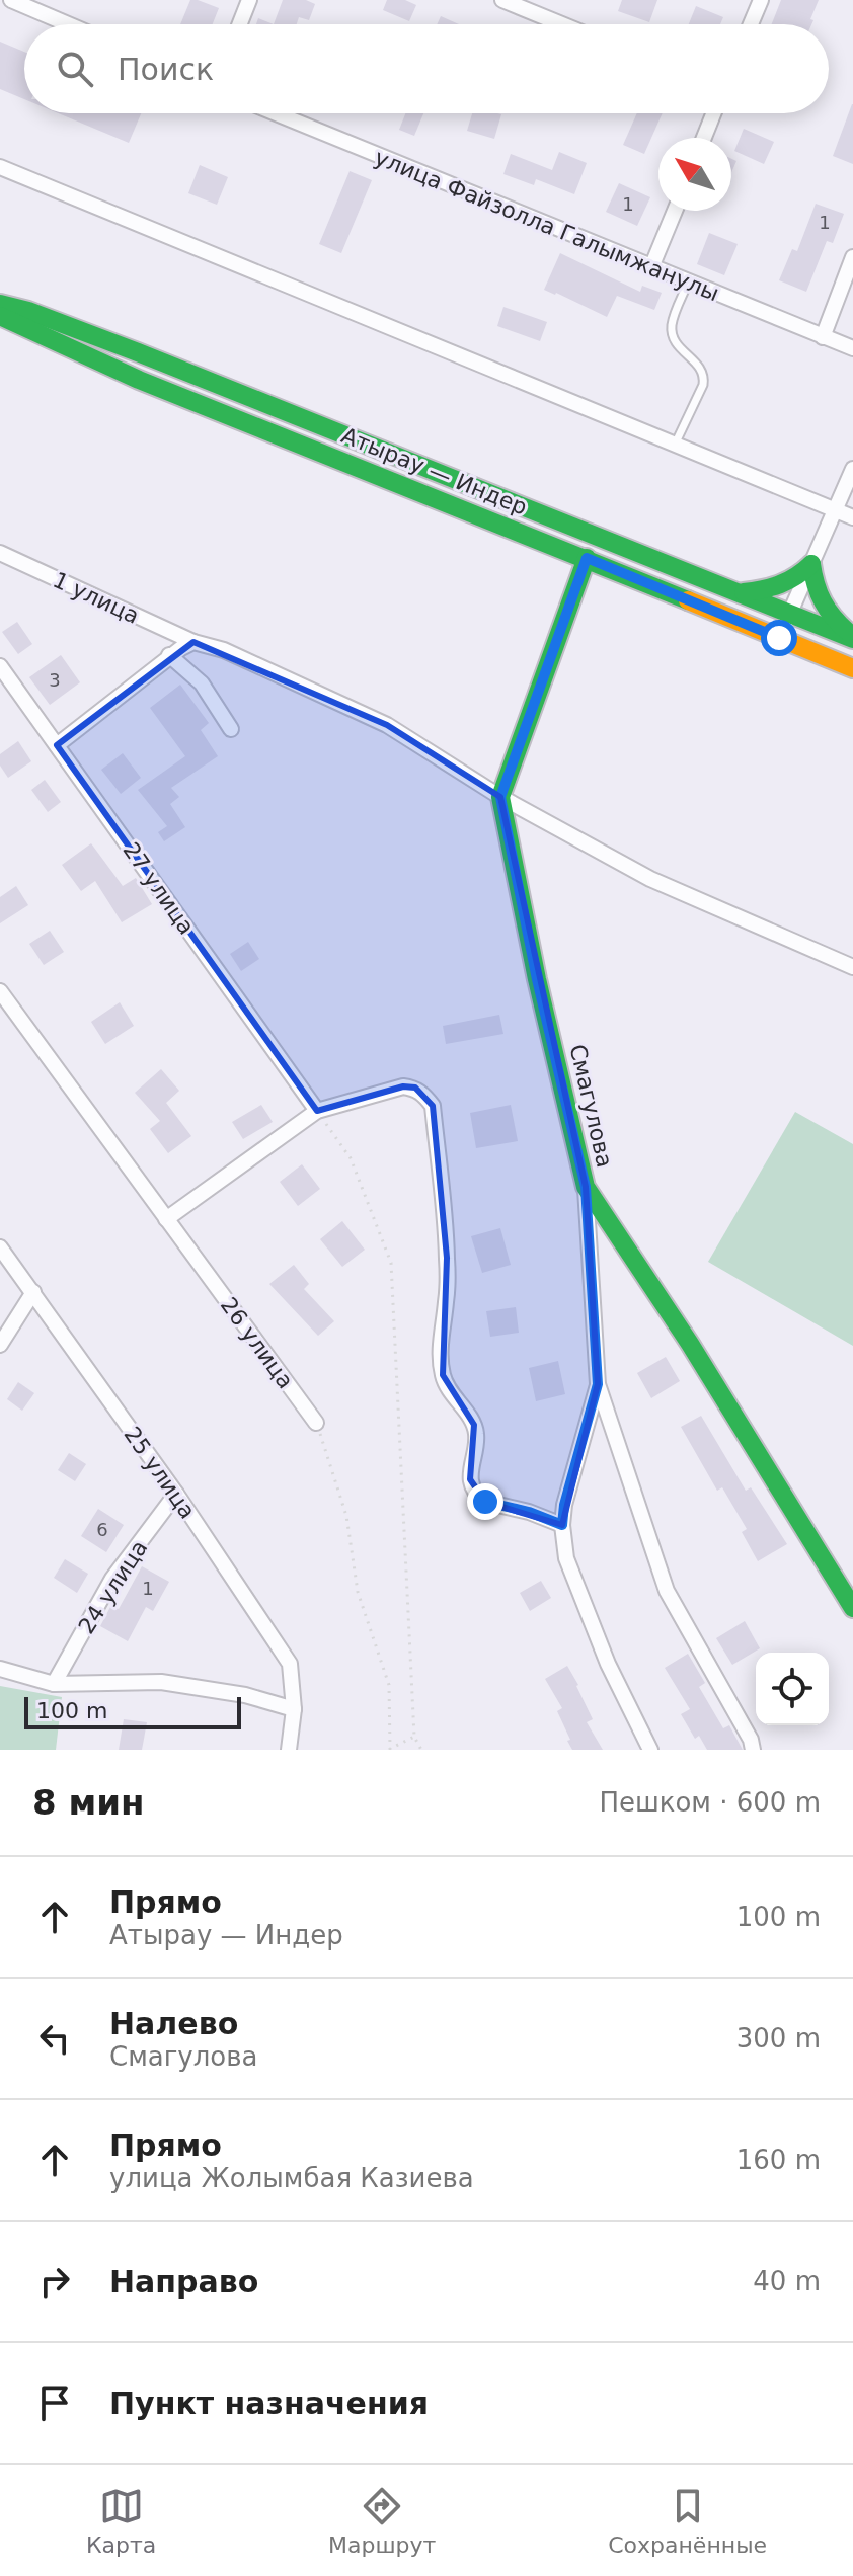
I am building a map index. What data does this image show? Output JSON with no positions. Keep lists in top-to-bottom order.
{
  "streets": {
    "main road": ["Атырау — Индер", "Смагулова"],
    "street": [
      "улица Файзолла Галымжанулы",
      "1 улица",
      "27 улица",
      "26 улица",
      "25 улица",
      "24 улица"
    ]
  },
  "crossings": [
    ["1 улица", "Смагулова"],
    ["25 улица", "24 улица"]
  ],
  "house_numbers": [
    "1",
    "1",
    "3",
    "6",
    "1"
  ],
  "scale_bar": "100 m",
  "north": "top left",
  "page": {
    "search": "Поиск",
    "scale": "100 m",
    "heading": ["8 мин", "Пешком · 600 m"],
    "list": [
      ["Прямо", "Атырау — Индер", "100 m"],
      ["Налево", "Смагулова", "300 m"],
      ["Прямо", "улица Жолымбая Казиева", "160 m"],
      ["Направо", "40 m"],
      "Пункт назначения"
    ],
    "nav": ["Карта", "Маршрут", "Сохранённые"]
  }
}
